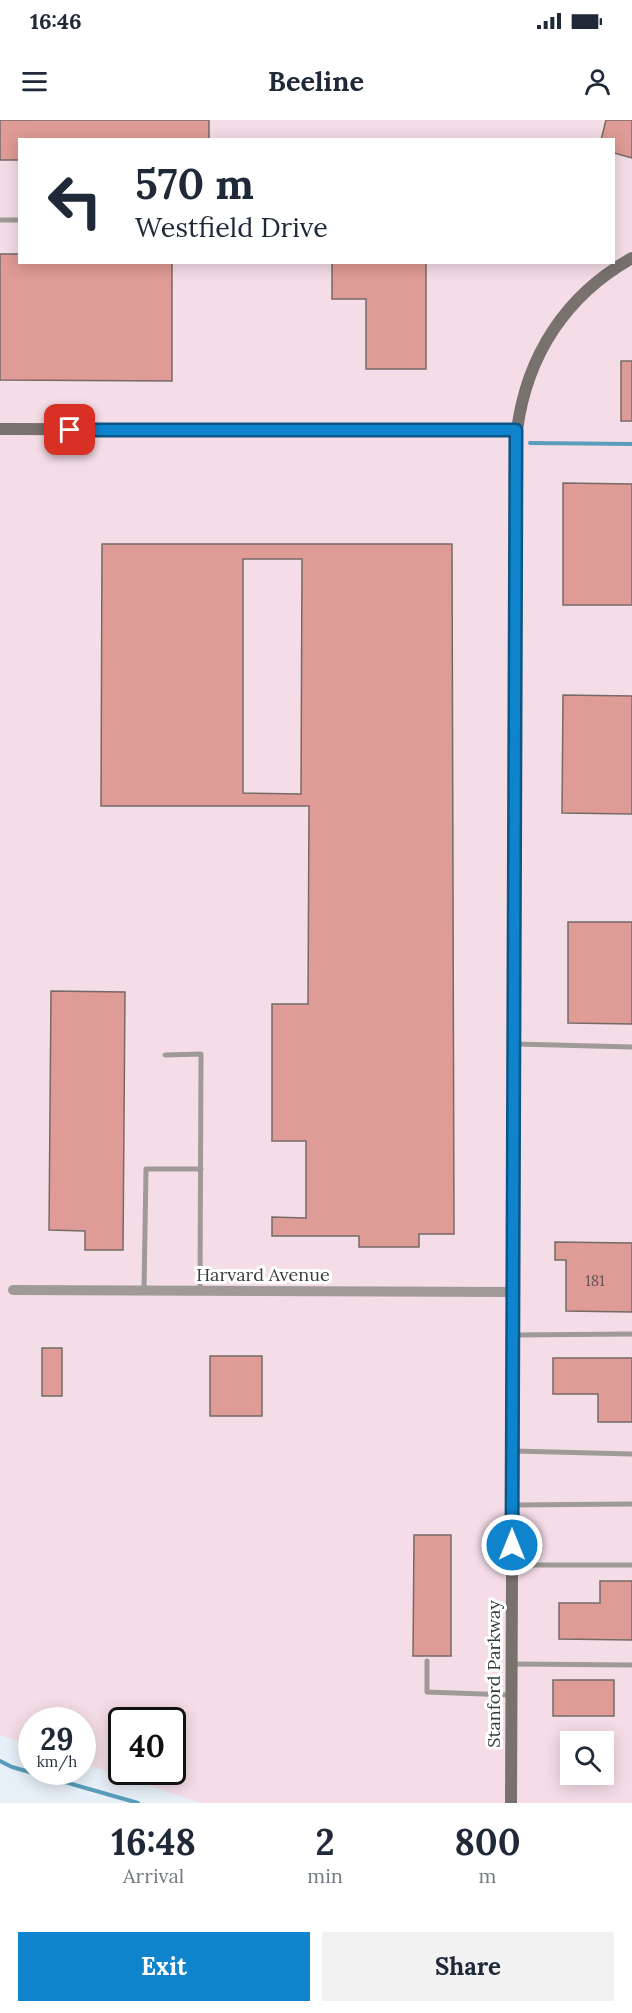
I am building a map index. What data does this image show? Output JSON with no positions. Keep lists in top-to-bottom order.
{
  "streets": {
    "street": ["Harvard Avenue", "Stanford Parkway"]
  },
  "crossings": [
    ["Harvard Avenue", "Stanford Parkway"]
  ],
  "house_numbers": ["181"],
  "page": {
    "status": "16:46",
    "header": "Beeline",
    "turn": ["570 m", "Westfield Drive"],
    "speed": "29 km/h",
    "limit": "40",
    "eta": [
      "16:48",
      "Arrival",
      "2",
      "min",
      "800",
      "m"
    ],
    "buttons": ["Exit", "Share"]
  }
}
